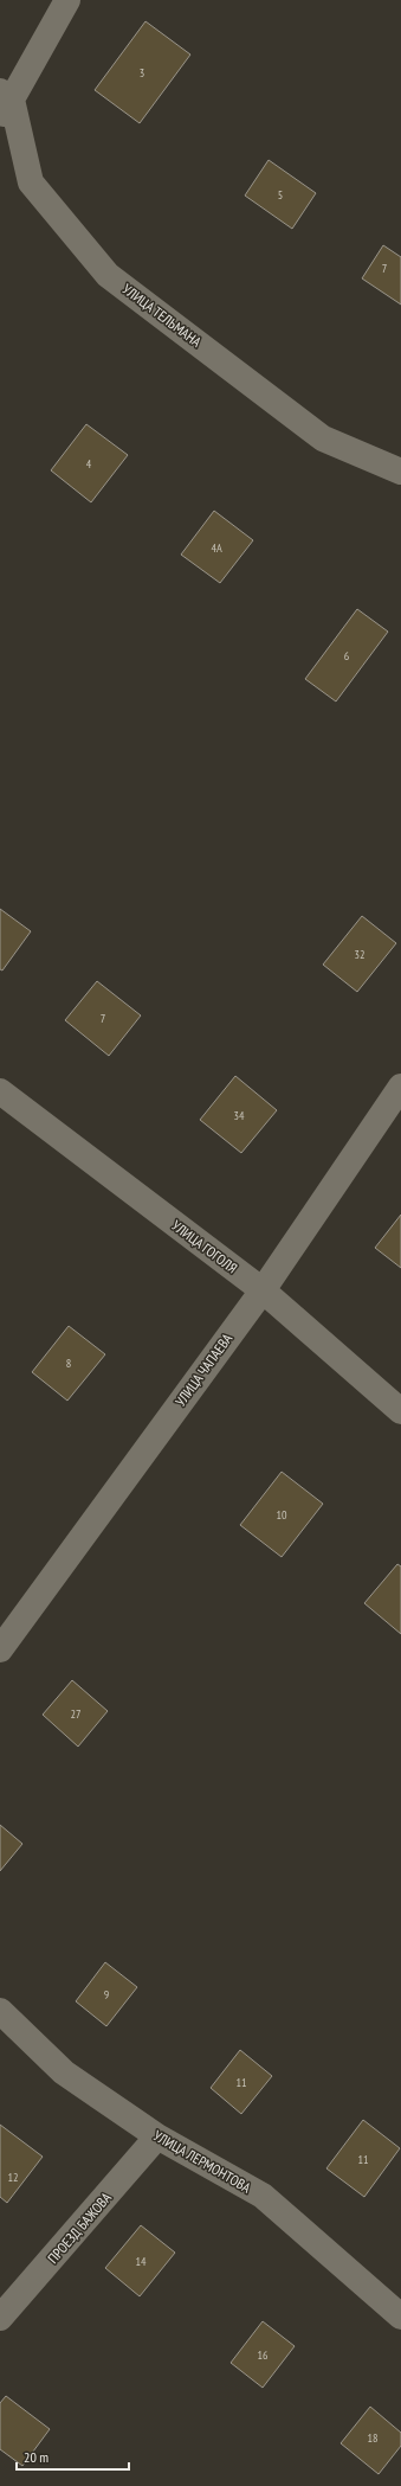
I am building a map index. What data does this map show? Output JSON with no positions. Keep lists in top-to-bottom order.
{
  "streets": {
    "street": [
      "УЛИЦА ТЕЛЬМАНА",
      "УЛИЦА ГОГОЛЯ",
      "УЛИЦА ЧАПАЕВА",
      "УЛИЦА ЛЕРМОНТОВА",
      "ПРОЕЗД БАЖОВА"
    ]
  },
  "crossings": [
    ["УЛИЦА ГОГОЛЯ", "УЛИЦА ЧАПАЕВА"],
    ["УЛИЦА ЛЕРМОНТОВА", "ПРОЕЗД БАЖОВА"]
  ],
  "house_numbers": [
    "3",
    "5",
    "7",
    "4",
    "4А",
    "6",
    "32",
    "7",
    "34",
    "8",
    "10",
    "27",
    "9",
    "11",
    "11",
    "12",
    "14",
    "16",
    "18"
  ],
  "scale_bar": "20 m"
}
